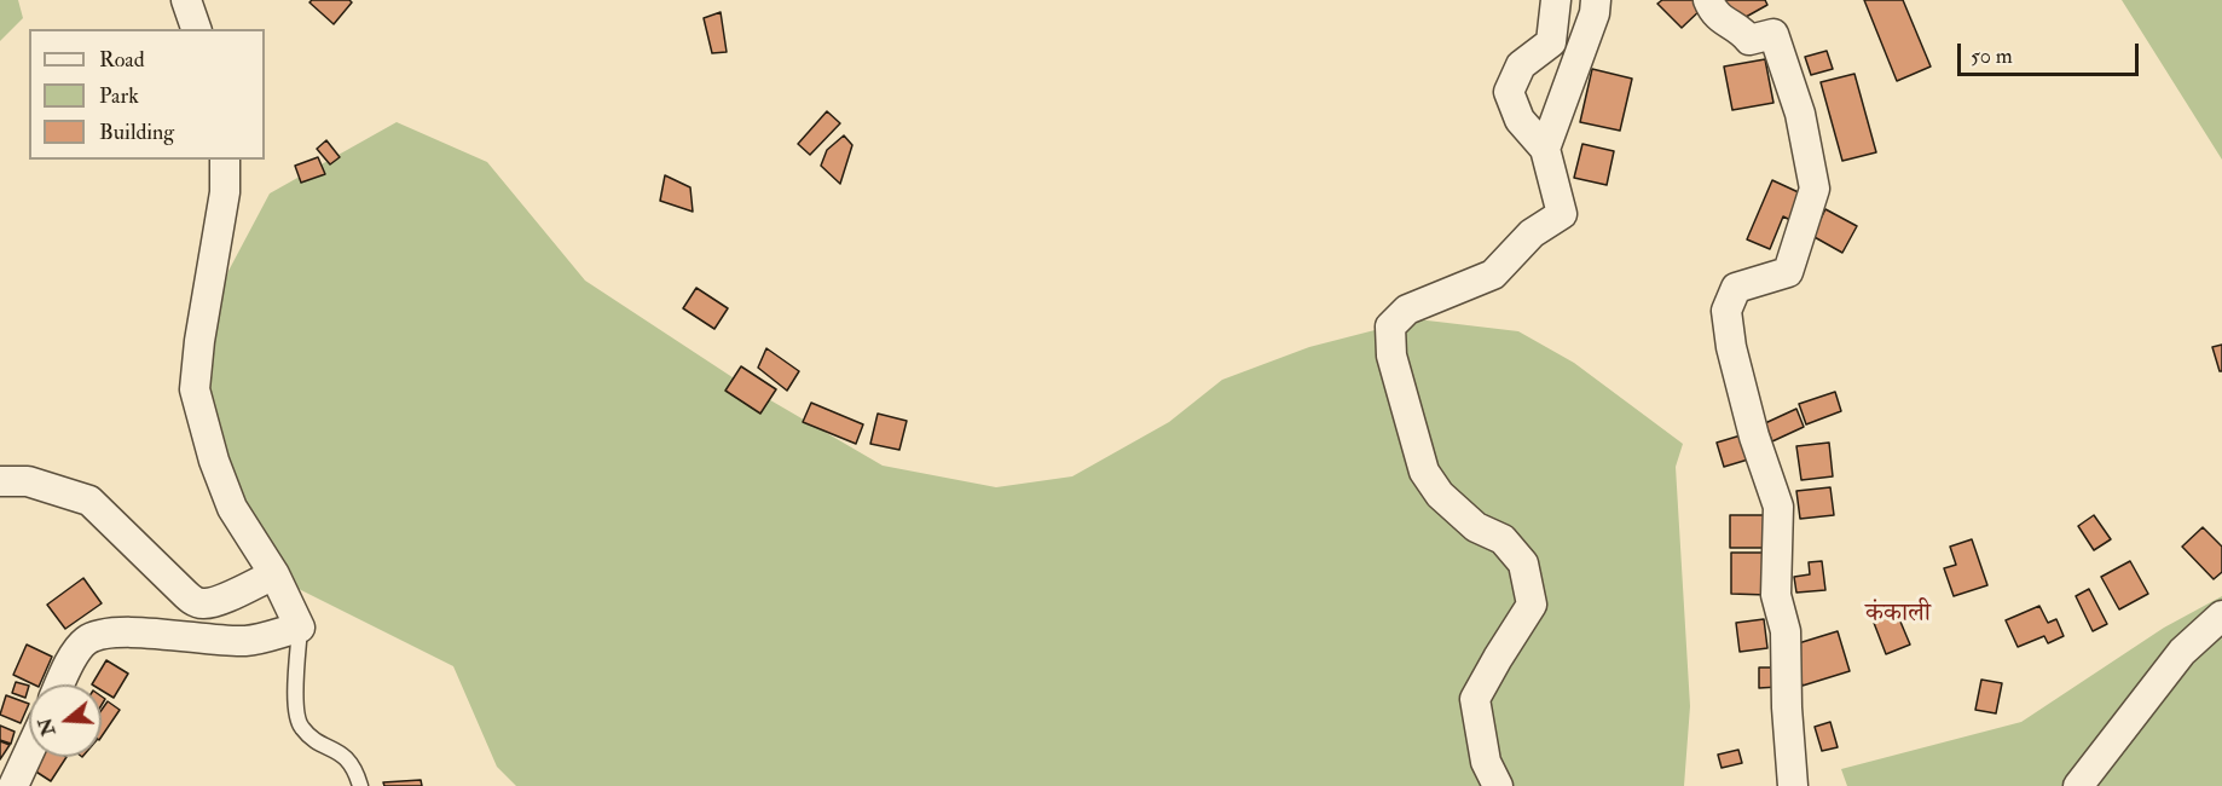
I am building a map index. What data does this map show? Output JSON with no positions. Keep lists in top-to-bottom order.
{
  "districts": ["कंकाली"],
  "legend": ["Road", "Park", "Building"],
  "scale_bar": "50 m",
  "north": "left"
}
